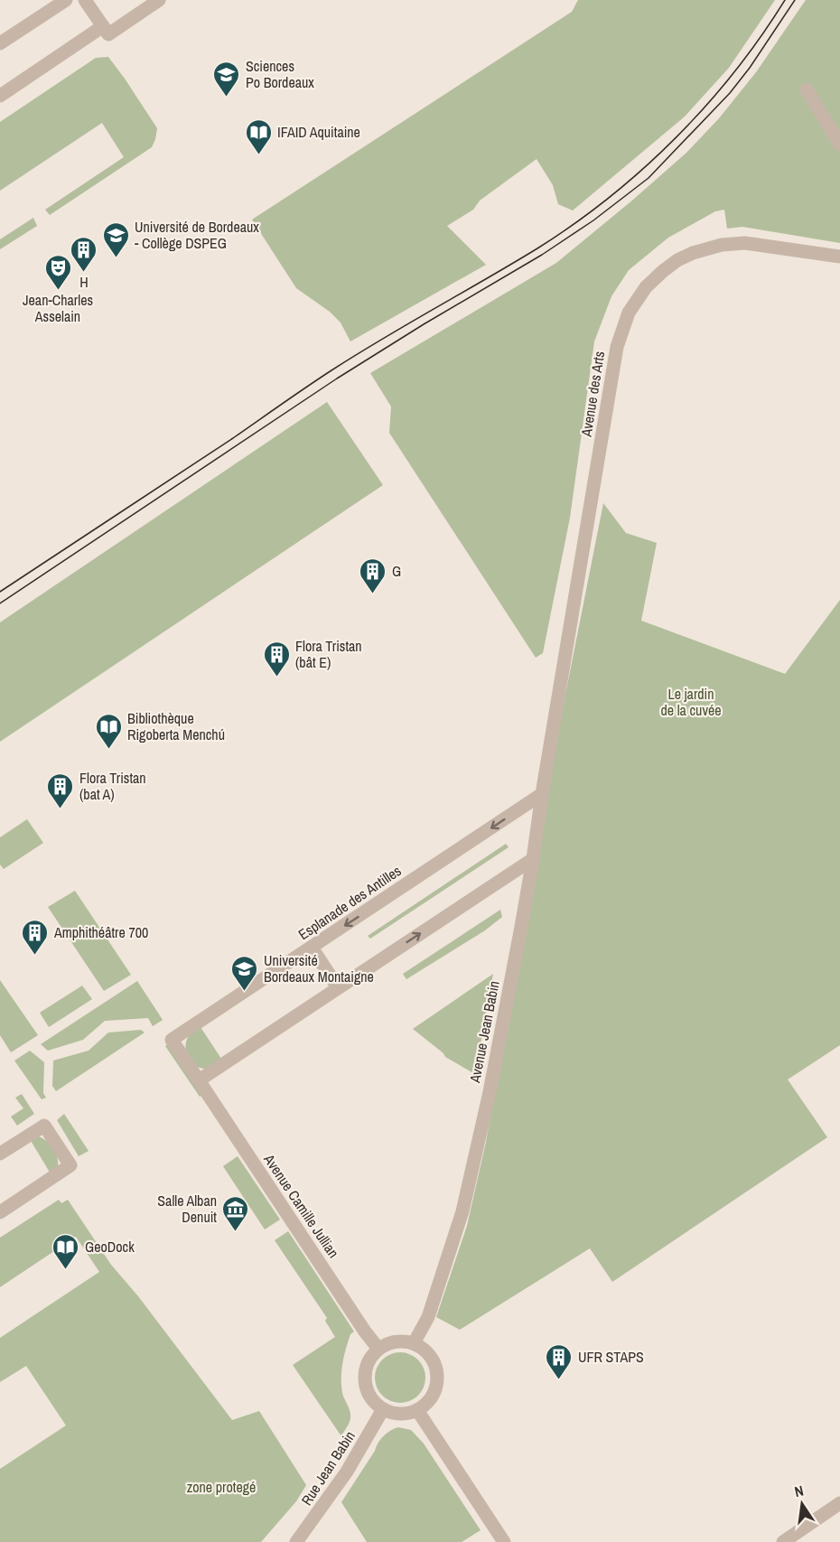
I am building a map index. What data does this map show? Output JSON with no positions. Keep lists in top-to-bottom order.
{
  "streets": {
    "street": [
      "Avenue des Arts",
      "Esplanade des Antilles",
      "Avenue Jean Babin",
      "Avenue Camille Jullian",
      "Rue Jean Babin"
    ]
  },
  "crossings": [
    ["Avenue des Arts", "Avenue Jean Babin"],
    ["Esplanade des Antilles", "Avenue Jean Babin"],
    ["Esplanade des Antilles", "Avenue Camille Jullian"],
    ["Avenue Jean Babin", "Avenue Camille Jullian"],
    ["Avenue Jean Babin", "Rue Jean Babin"],
    ["Avenue Camille Jullian", "Rue Jean Babin"]
  ],
  "parks": ["Le jardin de la cuvée", "zone protegé"],
  "places": {
    "school or university": ["Sciences Po Bordeaux", "Université de Bordeaux - Collège DSPEG", "Université Bordeaux Montaigne"],
    "library": ["IFAID Aquitaine", "Bibliothèque Rigoberta Menchú", "GeoDock"],
    "building": [
      "H",
      "G",
      "Flora Tristan (bât E)",
      "Flora Tristan (bat A)",
      "Amphithéâtre 700",
      "UFR STAPS"
    ],
    "theatre": ["Jean-Charles Asselain"],
    "museum": ["Salle Alban Denuit"]
  },
  "north": "top"
}
